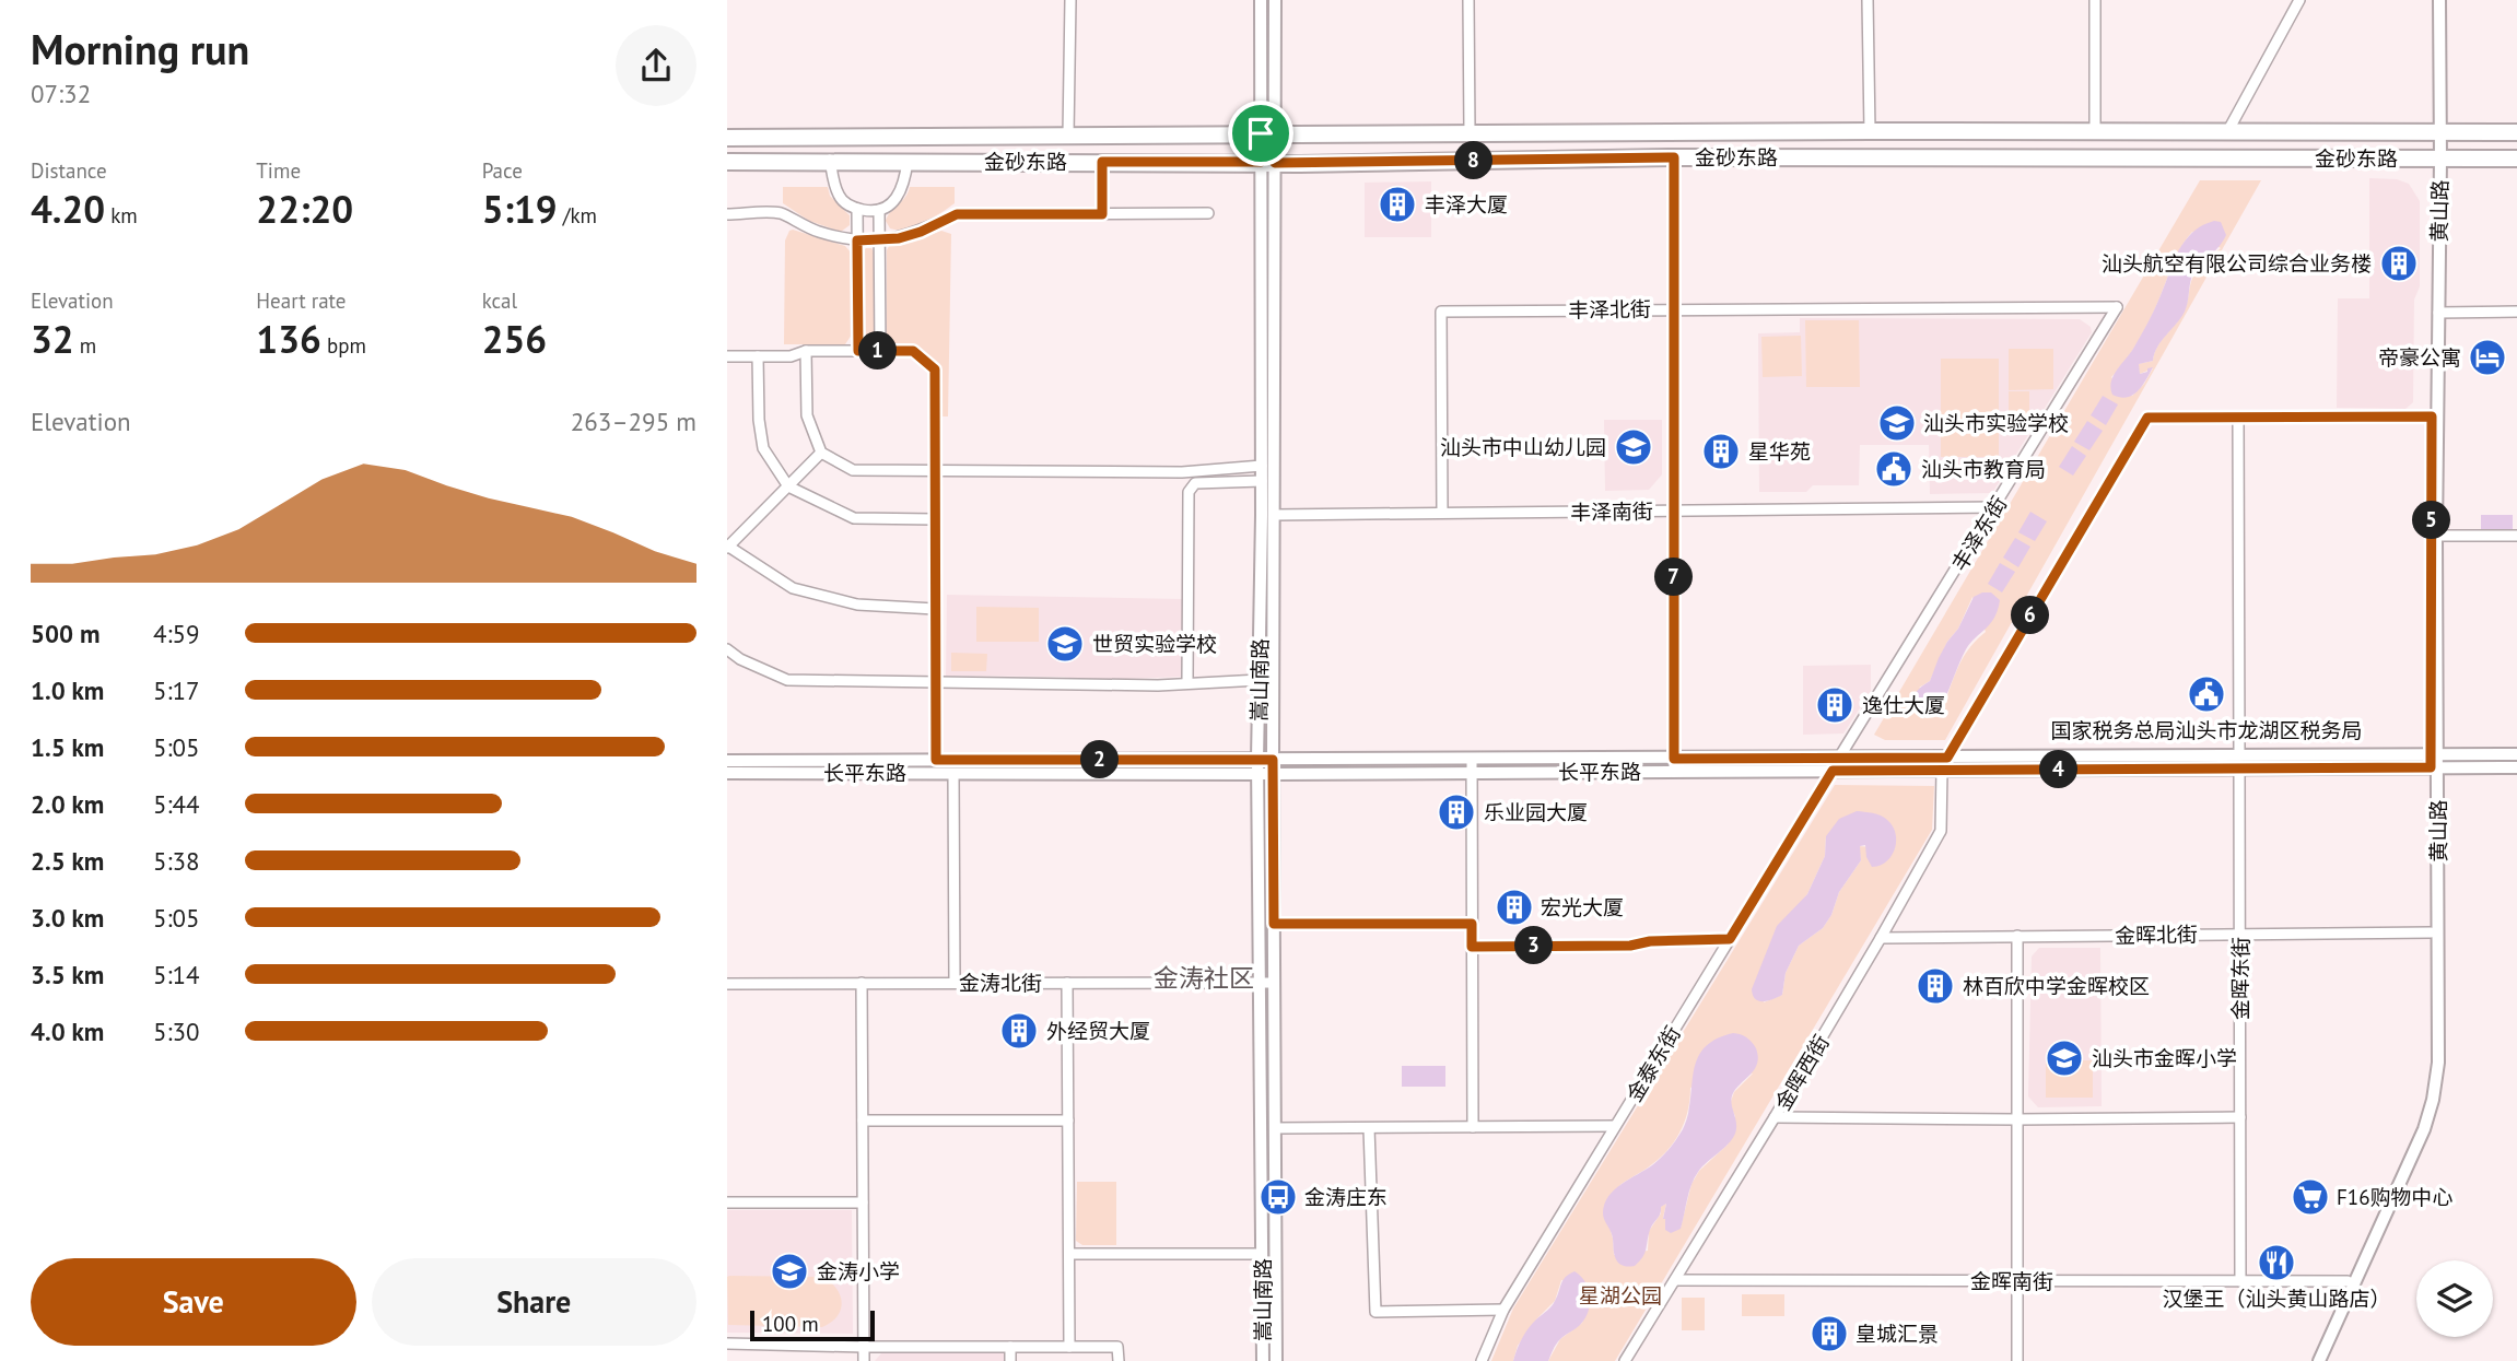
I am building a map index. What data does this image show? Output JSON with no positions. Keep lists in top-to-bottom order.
{
  "streets": {
    "main road": ["金砂东路"],
    "street": [
      "黄山路",
      "丰泽北街",
      "丰泽南街",
      "丰泽东街",
      "嵩山南路",
      "长平东路",
      "金晖北街",
      "金晖东街",
      "金涛北街",
      "金泰东街",
      "金晖西街",
      "金晖南街"
    ]
  },
  "crossings": [
    ["金砂东路", "黄山路"],
    ["金砂东路", "嵩山南路"],
    ["黄山路", "长平东路"],
    ["黄山路", "金晖北街"],
    ["黄山路", "金晖南街"],
    ["丰泽北街", "丰泽南街"],
    ["丰泽北街", "丰泽东街"],
    ["丰泽南街", "丰泽东街"],
    ["丰泽南街", "嵩山南路"],
    ["丰泽东街", "长平东路"],
    ["嵩山南路", "长平东路"],
    ["嵩山南路", "金涛北街"],
    ["长平东路", "金晖东街"],
    ["长平东路", "金泰东街"],
    ["长平东路", "金晖西街"],
    ["金晖北街", "金晖东街"],
    ["金晖北街", "金晖西街"],
    ["金晖东街", "金晖南街"],
    ["金晖西街", "金晖南街"]
  ],
  "districts": ["金涛社区"],
  "parks": ["星湖公园"],
  "places": {
    "building": [
      "丰泽大厦",
      "汕头航空有限公司综合业务楼",
      "星华苑",
      "逸仕大厦",
      "乐业园大厦",
      "宏光大厦",
      "林百欣中学金晖校区",
      "外经贸大厦",
      "皇城汇景"
    ],
    "hotel": ["帝豪公寓"],
    "school or university": [
      "汕头市实验学校",
      "汕头市中山幼儿园",
      "世贸实验学校",
      "汕头市金晖小学",
      "金涛小学"
    ],
    "public building": ["汕头市教育局", "国家税务总局汕头市龙湖区税务局"],
    "bus stop": ["金涛庄东"],
    "supermarket": ["F16购物中心"],
    "restaurant": ["汉堡王（汕头黄山路店）"]
  },
  "scale_bar": "100 m",
  "page": {
    "heading": ["Morning run", "07:32"],
    "stats": [
      ["Distance", "4.20 km"],
      ["Time", "22:20"],
      ["Pace", "5:19 /km"],
      ["Elevation", "32 m"],
      ["Heart rate", "136 bpm"],
      ["kcal", "256"]
    ],
    "pins": [
      "8",
      "1",
      "5",
      "7",
      "6",
      "2",
      "4",
      "3"
    ],
    "chart": ["Elevation", "263–295 m"],
    "list": [
      {
        "name": "500 m",
        "note": "4:59"
      },
      {
        "name": "1.0 km",
        "note": "5:17"
      },
      {
        "name": "1.5 km",
        "note": "5:05"
      },
      {
        "name": "2.0 km",
        "note": "5:44"
      },
      {
        "name": "2.5 km",
        "note": "5:38"
      },
      {
        "name": "3.0 km",
        "note": "5:05"
      },
      {
        "name": "3.5 km",
        "note": "5:14"
      },
      {
        "name": "4.0 km",
        "note": "5:30"
      }
    ],
    "buttons": ["Save", "Share"],
    "scale": "100 m"
  }
}
